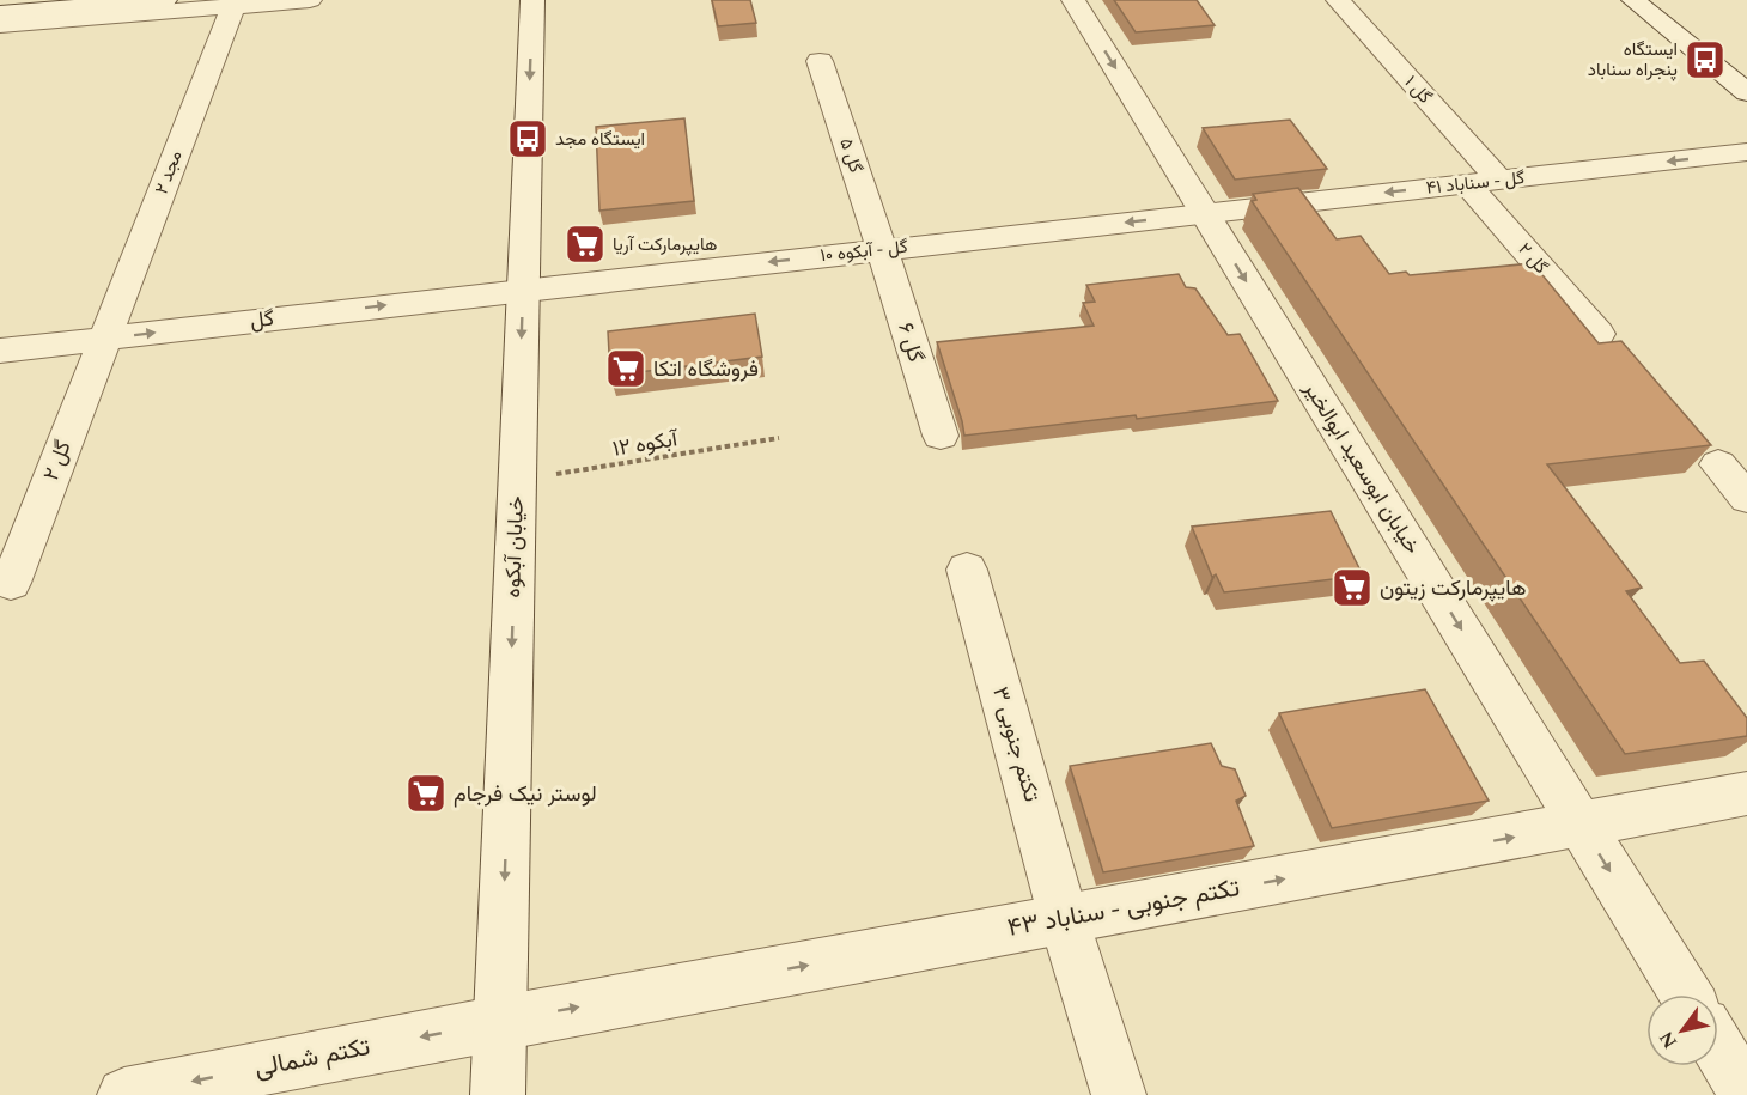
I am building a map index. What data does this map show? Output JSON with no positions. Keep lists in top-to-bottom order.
{
  "streets": {
    "street": [
      "گل ۱",
      "گل ۵",
      "مجد ۲",
      "گل - سناباد ۴۱",
      "گل - آبکوه ۱۰",
      "گل ۲",
      "گل",
      "گل ۶",
      "خیابان ابوسعید ابوالخیر",
      "خیابان آبکوه",
      "تکتم جنوبی ۳",
      "تکتم جنوبی - سناباد ۴۳",
      "تکتم شمالی"
    ],
    "path": ["آبکوه ۱۲"]
  },
  "crossings": [
    ["گل ۱", "گل - سناباد ۴۱"],
    ["گل ۵", "گل - آبکوه ۱۰"],
    ["گل ۵", "گل ۶"],
    ["مجد ۲", "گل ۲"],
    ["مجد ۲", "گل"],
    ["گل - سناباد ۴۱", "گل - آبکوه ۱۰"],
    ["گل - سناباد ۴۱", "گل ۲"],
    ["گل - سناباد ۴۱", "خیابان ابوسعید ابوالخیر"],
    ["گل - آبکوه ۱۰", "گل"],
    ["گل - آبکوه ۱۰", "گل ۶"],
    ["گل - آبکوه ۱۰", "خیابان ابوسعید ابوالخیر"],
    ["گل - آبکوه ۱۰", "خیابان آبکوه"],
    ["گل ۲", "گل"],
    ["گل", "خیابان آبکوه"],
    ["آبکوه ۱۲", "خیابان آبکوه"],
    ["خیابان ابوسعید ابوالخیر", "تکتم جنوبی - سناباد ۴۳"],
    ["خیابان آبکوه", "تکتم جنوبی - سناباد ۴۳"],
    ["خیابان آبکوه", "تکتم شمالی"],
    ["تکتم جنوبی ۳", "تکتم جنوبی - سناباد ۴۳"],
    ["تکتم جنوبی - سناباد ۴۳", "تکتم شمالی"]
  ],
  "one_way": [
    "گل - سناباد ۴۱",
    "گل - آبکوه ۱۰",
    "خیابان ابوسعید ابوالخیر",
    "خیابان آبکوه",
    "تکتم جنوبی - سناباد ۴۳",
    "تکتم شمالی"
  ],
  "places": {
    "bus stop": ["ایستگاه پنجراه سناباد", "ایستگاه مجد"],
    "supermarket": [
      "هایپرمارکت آریا",
      "فروشگاه اتکا",
      "هایپرمارکت زیتون",
      "لوستر نیک فرجام"
    ]
  },
  "north": "bottom left"
}
